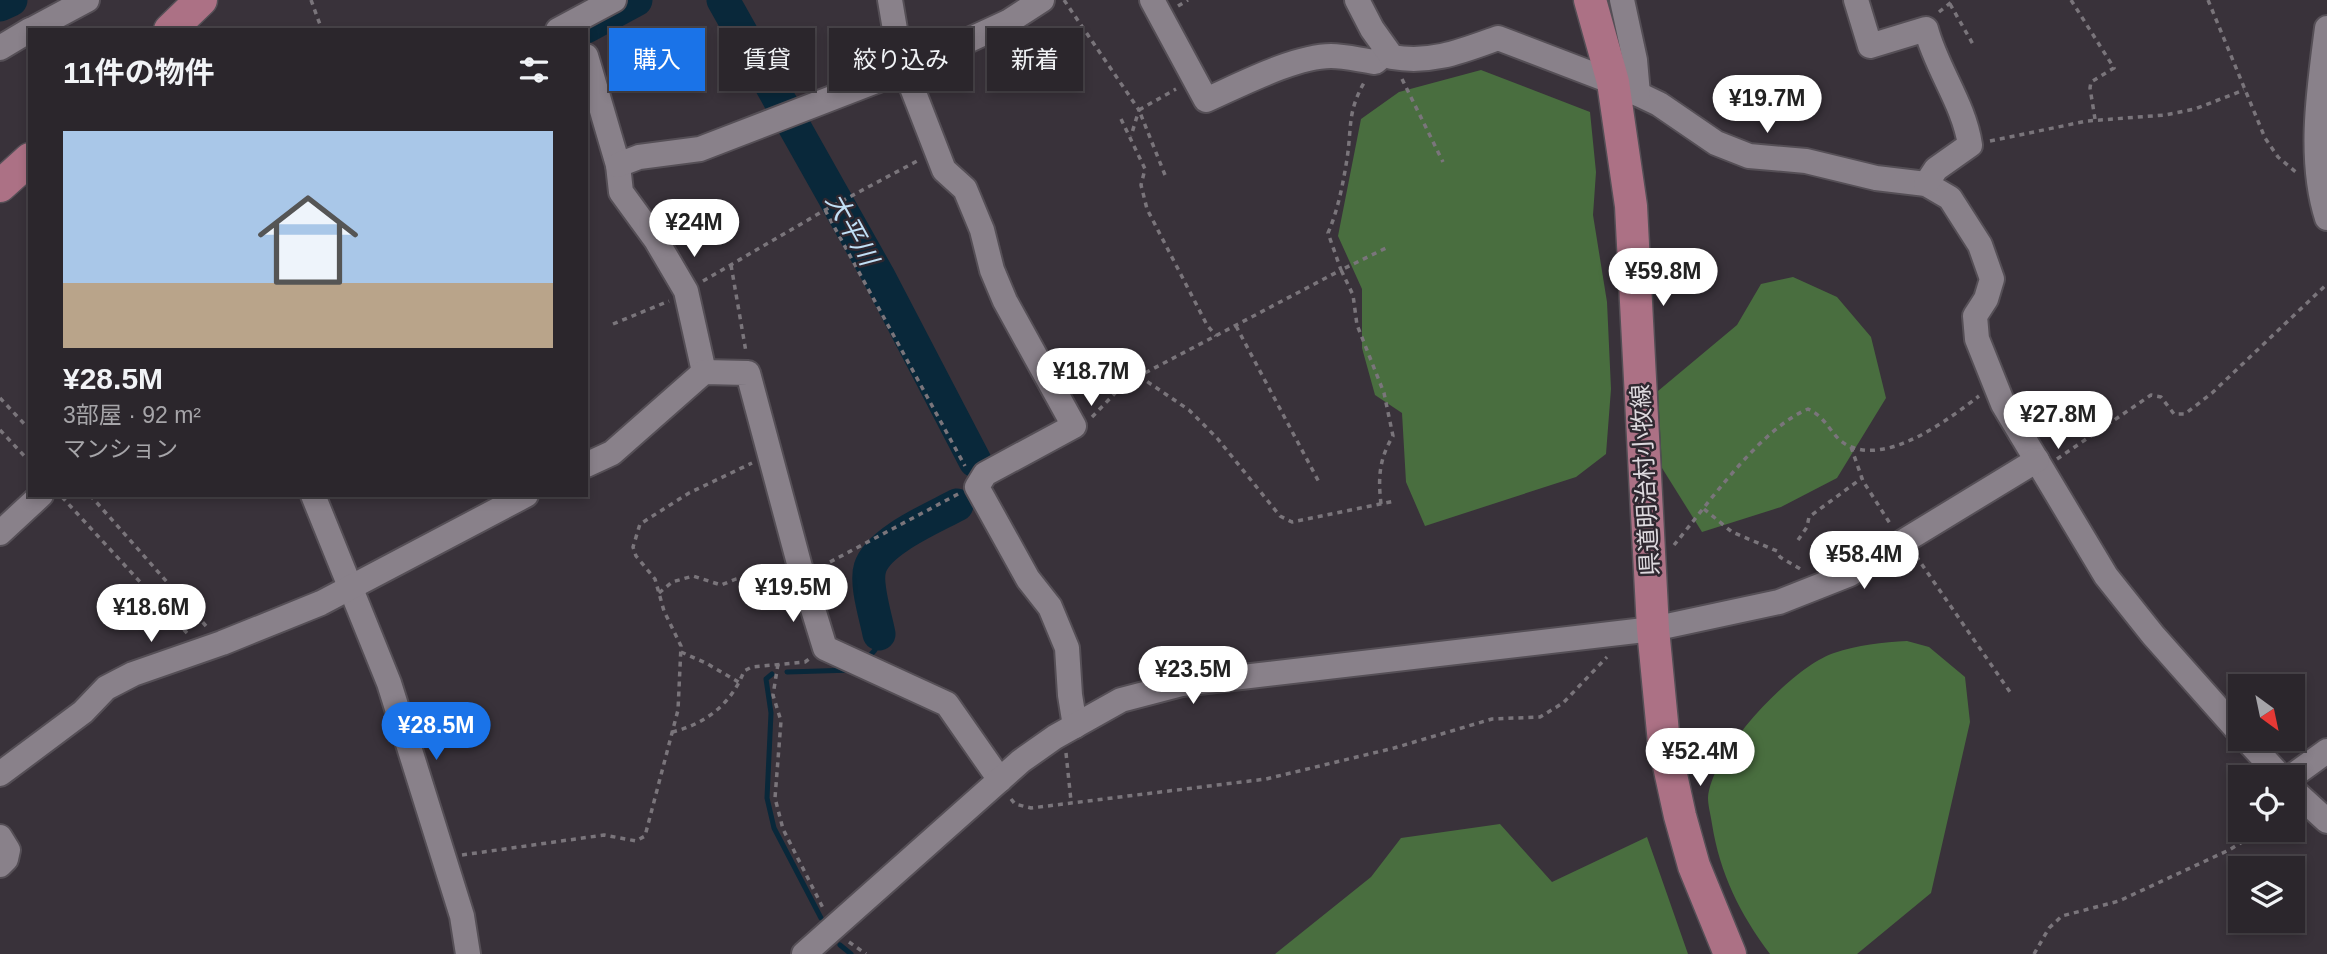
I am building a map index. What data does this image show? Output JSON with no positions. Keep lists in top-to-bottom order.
{
  "streets": {
    "main road": ["県道明治村小牧線"]
  },
  "water": ["大平川"],
  "north": "bottom right",
  "page": {
    "chip": [
      "購入",
      "賃貸",
      "絞り込み",
      "新着"
    ],
    "heading": "11件の物件",
    "price": [
      "¥19.7M",
      "¥24M",
      "¥59.8M",
      "¥18.7M",
      "¥27.8M",
      "¥58.4M",
      "¥19.5M",
      "¥18.6M",
      "¥23.5M",
      "¥28.5M",
      "¥52.4M"
    ],
    "list": [
      {
        "name": "¥28.5M",
        "note": "3部屋 · 92 m² · マンション"
      }
    ]
  }
}
